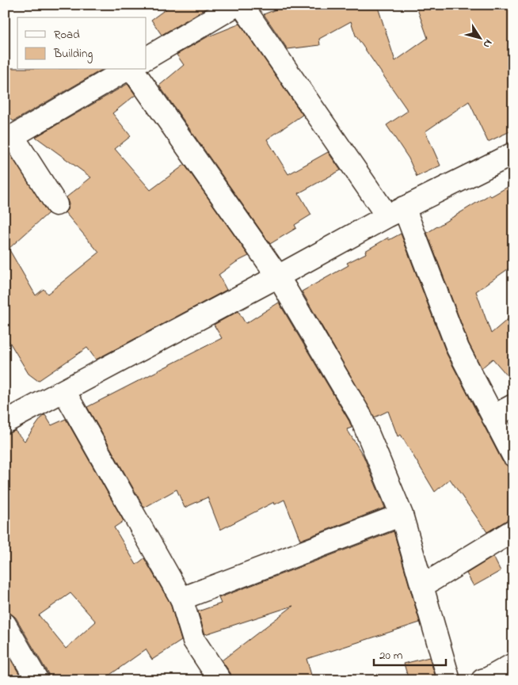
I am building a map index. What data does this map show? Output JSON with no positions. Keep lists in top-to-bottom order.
{
  "legend": ["Road", "Building"],
  "scale_bar": "20 m",
  "north": "bottom right"
}
